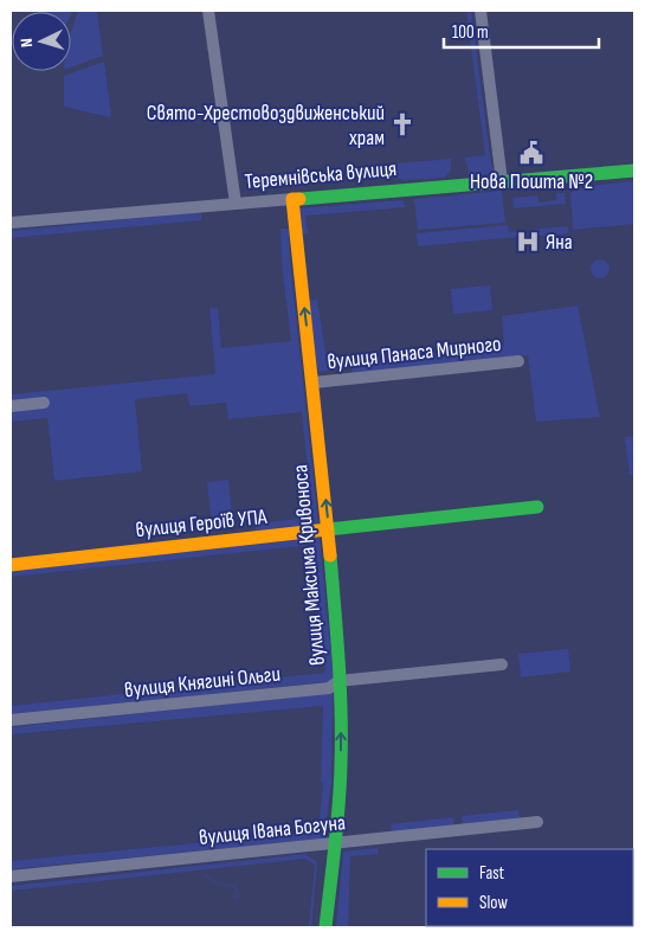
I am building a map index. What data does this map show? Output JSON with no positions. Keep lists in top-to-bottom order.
{
  "streets": {
    "street": [
      "Теремнівська вулиця",
      "вулиця Панаса Мирного",
      "вулиця Героїв УПА",
      "вулиця Максима Кривоноса",
      "вулиця Княгині Ольги",
      "вулиця Івана Богуна"
    ]
  },
  "crossings": [
    ["Теремнівська вулиця", "вулиця Максима Кривоноса"],
    ["вулиця Панаса Мирного", "вулиця Максима Кривоноса"],
    ["вулиця Героїв УПА", "вулиця Максима Кривоноса"],
    ["вулиця Максима Кривоноса", "вулиця Княгині Ольги"],
    ["вулиця Максима Кривоноса", "вулиця Івана Богуна"]
  ],
  "one_way": ["вулиця Максима Кривоноса"],
  "places": {
    "church": ["Свято-Хрестовоздвиженський храм"],
    "public building": ["Нова Пошта №2"],
    "hospital": ["Яна"]
  },
  "legend": ["Fast", "Slow"],
  "scale_bar": "100 m",
  "north": "left"
}
